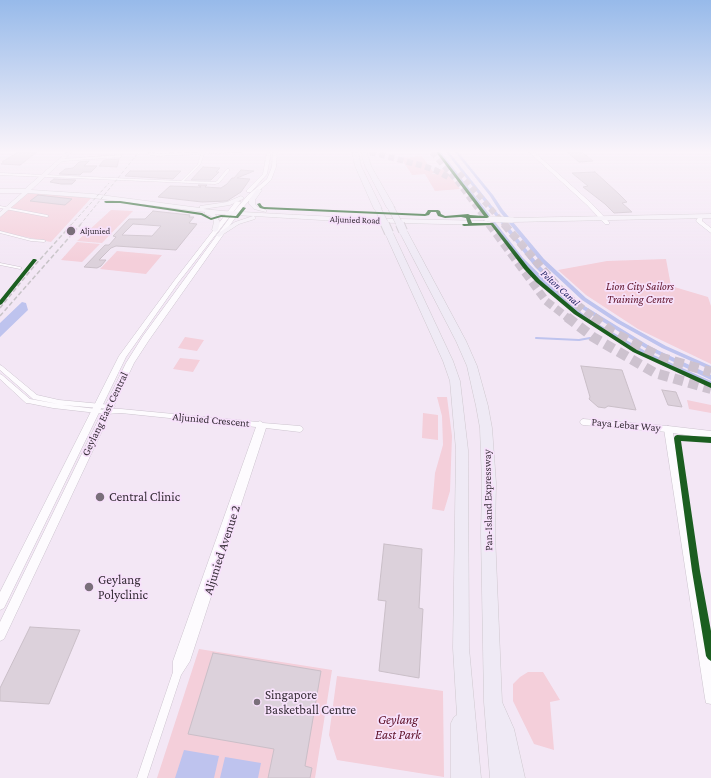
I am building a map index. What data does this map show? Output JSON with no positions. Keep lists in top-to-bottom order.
{
  "streets": {
    "highway": ["Pan-Island Expressway"],
    "main road": ["Aljunied Road", "Geylang East Central"],
    "street": ["Aljunied Crescent", "Paya Lebar Way", "Aljunied Avenue 2"]
  },
  "crossings": [
    ["Aljunied Road", "Geylang East Central"],
    ["Geylang East Central", "Aljunied Crescent"],
    ["Aljunied Crescent", "Aljunied Avenue 2"]
  ],
  "water": ["Pelton Canal"],
  "parks": ["Lion City Sailors Training Centre", "Geylang East Park"],
  "places": [
    "Aljunied",
    "Central Clinic",
    "Geylang Polyclinic",
    "Singapore Basketball Centre"
  ]
}
